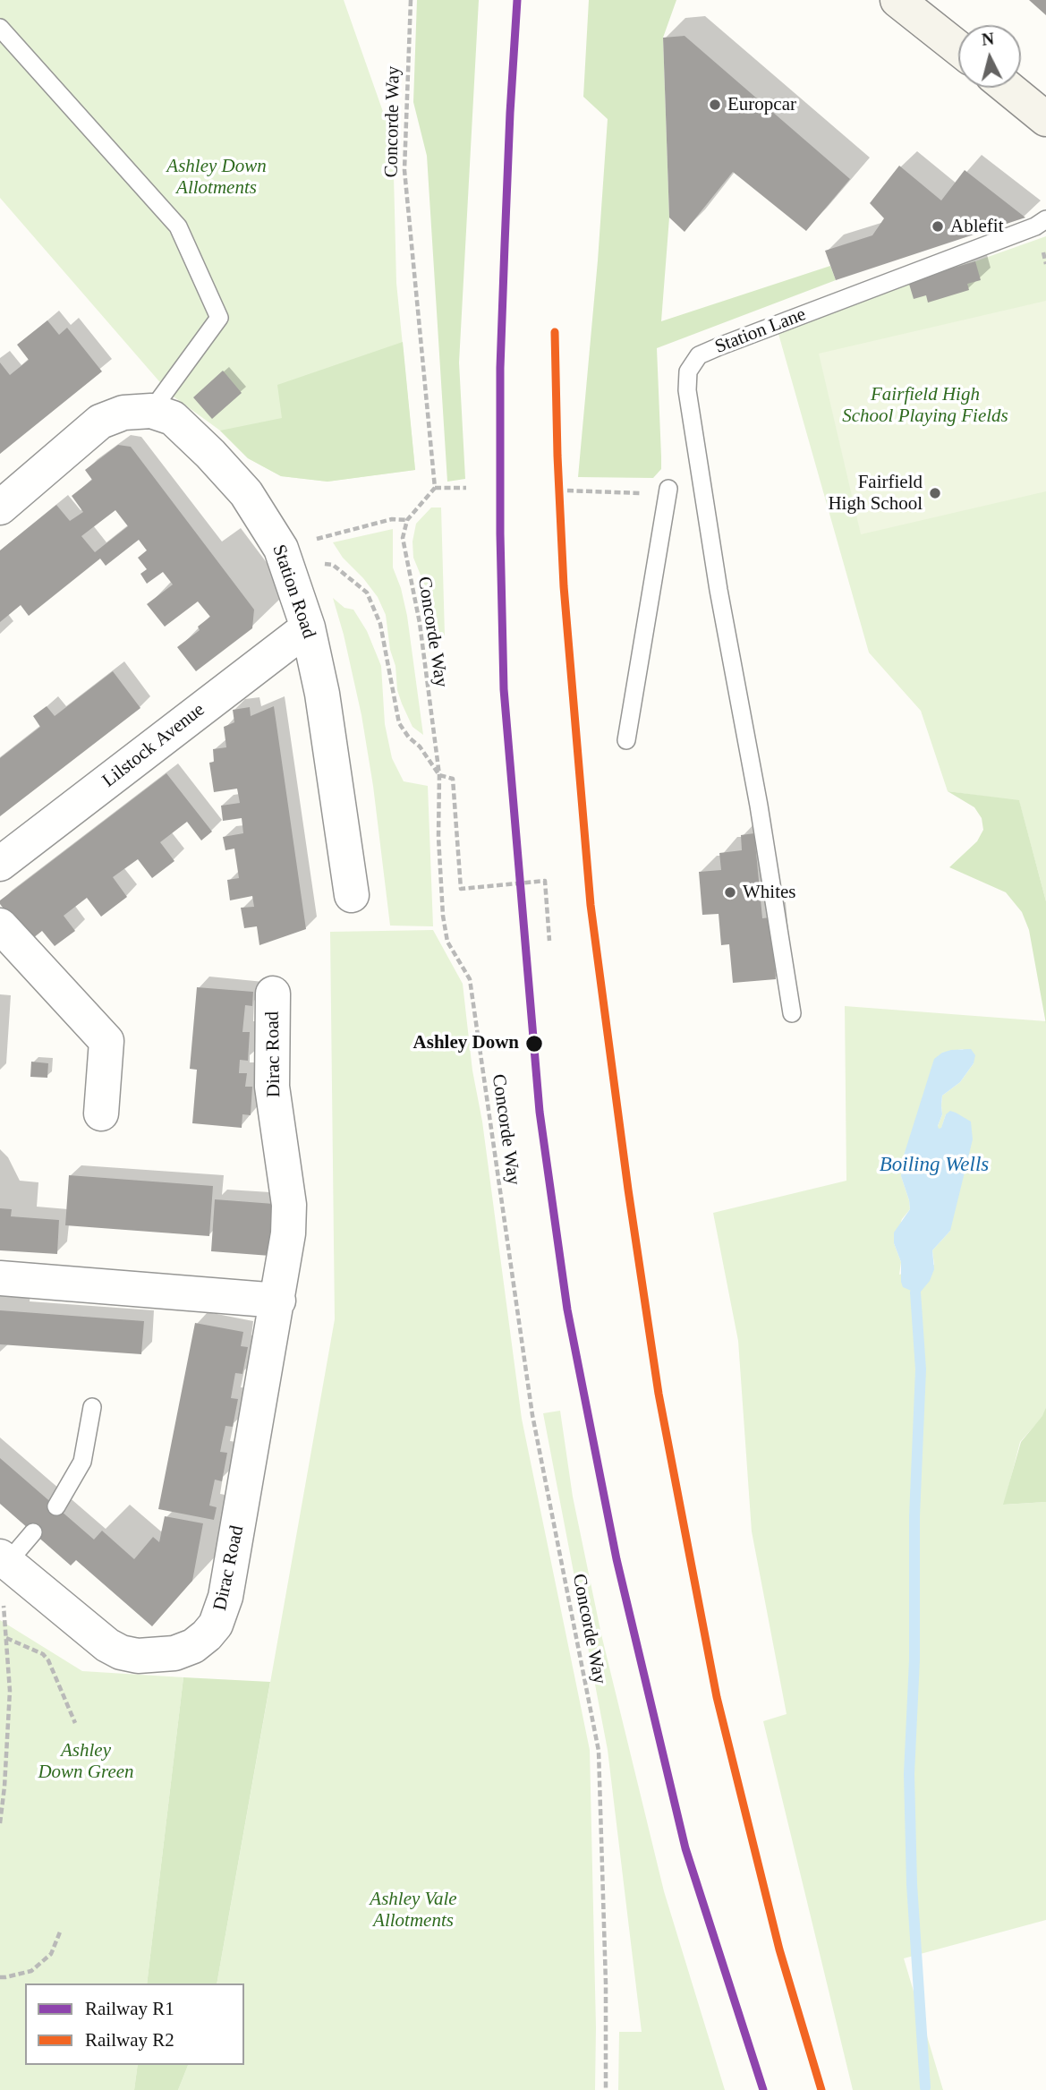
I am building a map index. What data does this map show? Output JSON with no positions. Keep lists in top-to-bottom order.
{
  "streets": {
    "street": ["Station Road", "Lilstock Avenue", "Dirac Road"],
    "lane": ["Station Lane"],
    "path": ["Concorde Way"]
  },
  "crossings": [
    ["Station Road", "Lilstock Avenue"]
  ],
  "water": ["Boiling Wells"],
  "parks": [
    "Ashley Down Allotments",
    "Fairfield High School Playing Fields",
    "Ashley Down Green",
    "Ashley Vale Allotments"
  ],
  "places": [
    "Europcar",
    "Ablefit",
    "Fairfield High School",
    "Whites",
    "Ashley Down"
  ],
  "lines": ["rail line R1", "rail line R2"],
  "legend": ["Railway R1", "Railway R2"],
  "north": "top"
}
